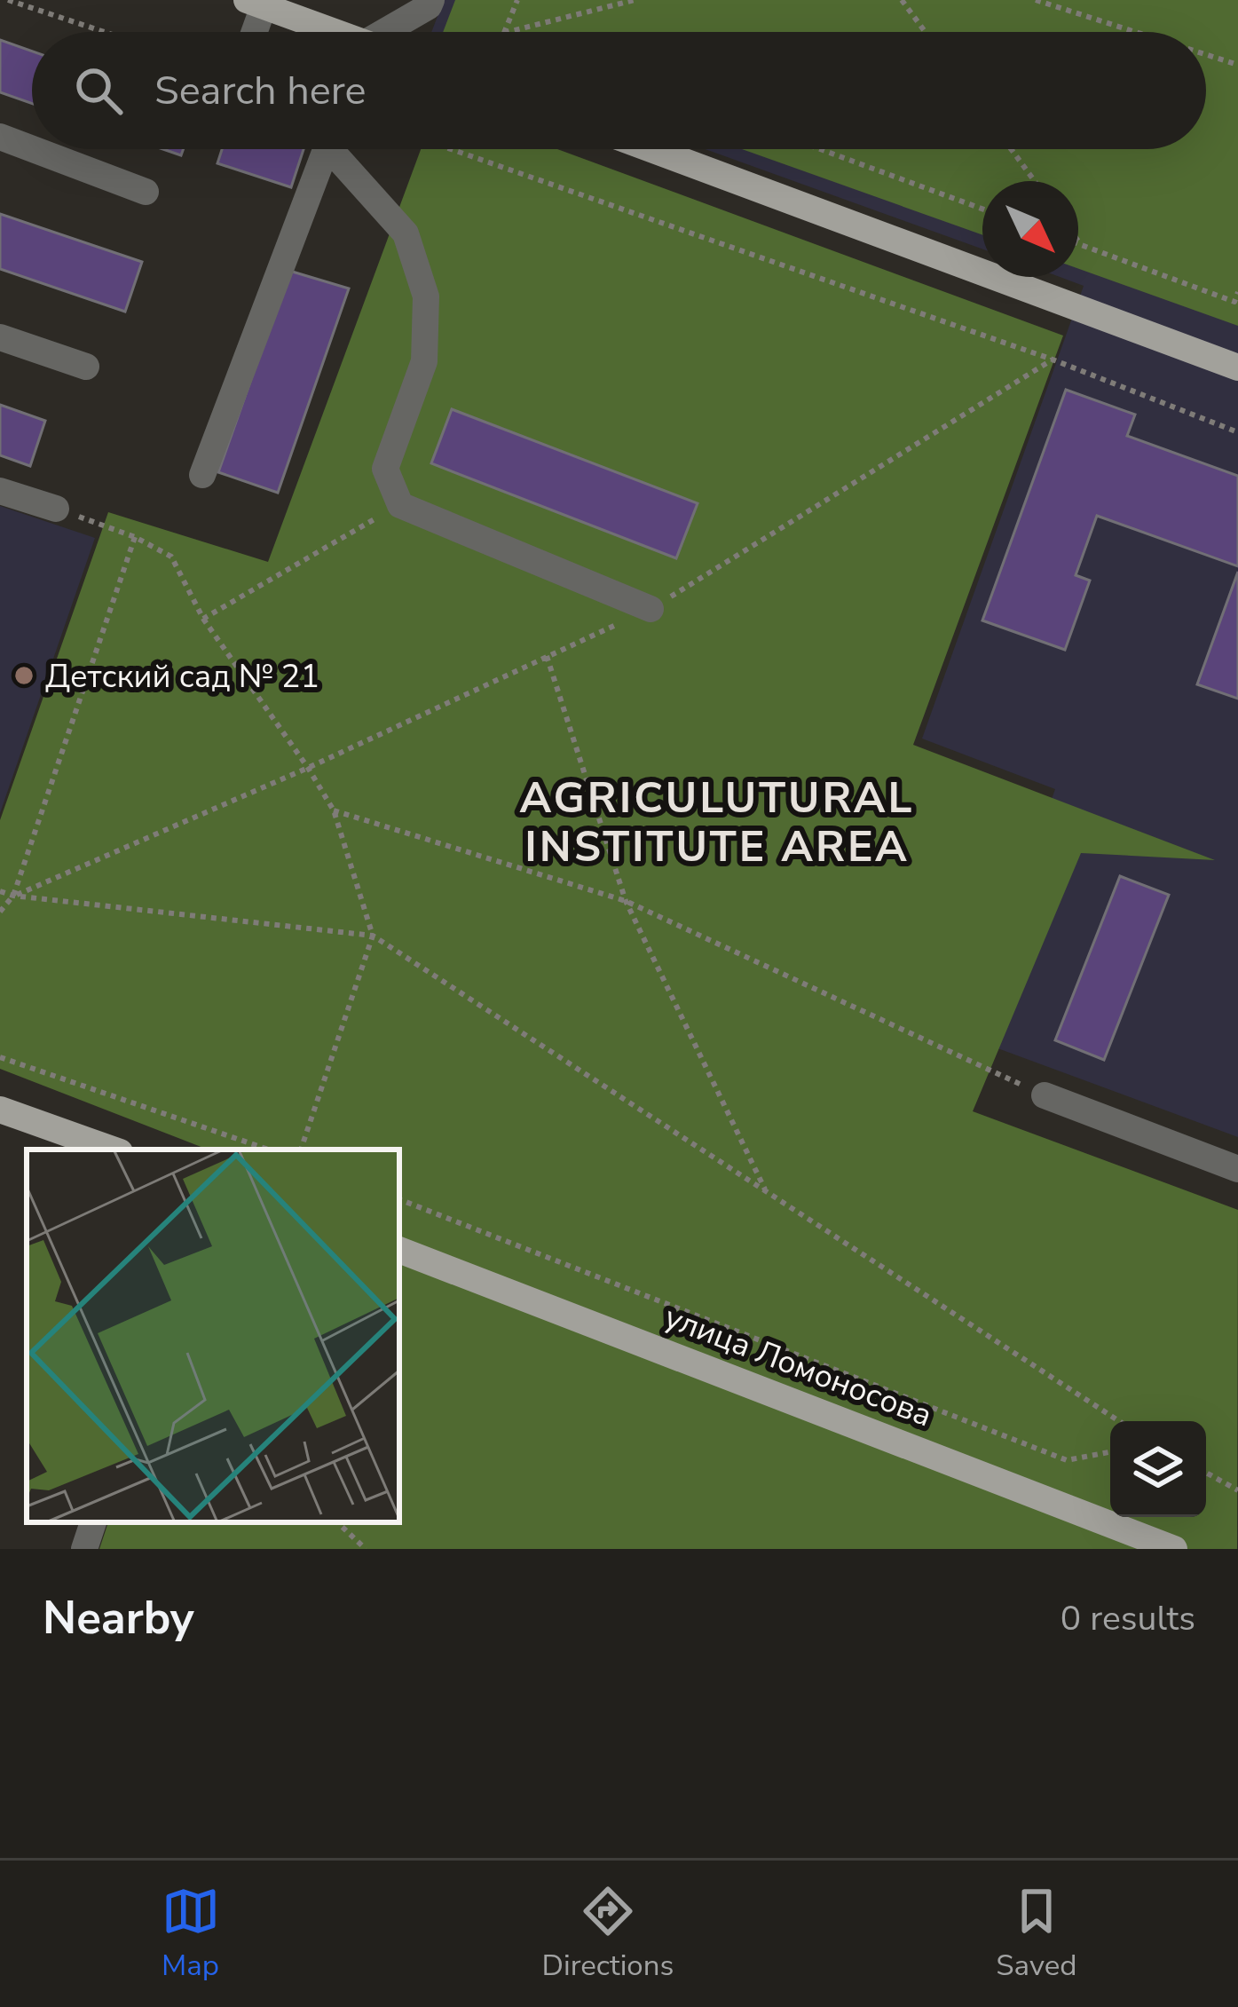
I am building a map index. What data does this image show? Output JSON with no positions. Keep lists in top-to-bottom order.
{
  "streets": {
    "main road": ["улица Ломоносова"]
  },
  "districts": ["AGRICULUTURAL INSTITUTE AREA"],
  "places": ["Детский сад № 21"],
  "north": "bottom right",
  "page": {
    "search": "Search here",
    "heading": ["Nearby", "0 results"],
    "nav": ["Map", "Directions", "Saved"]
  }
}
